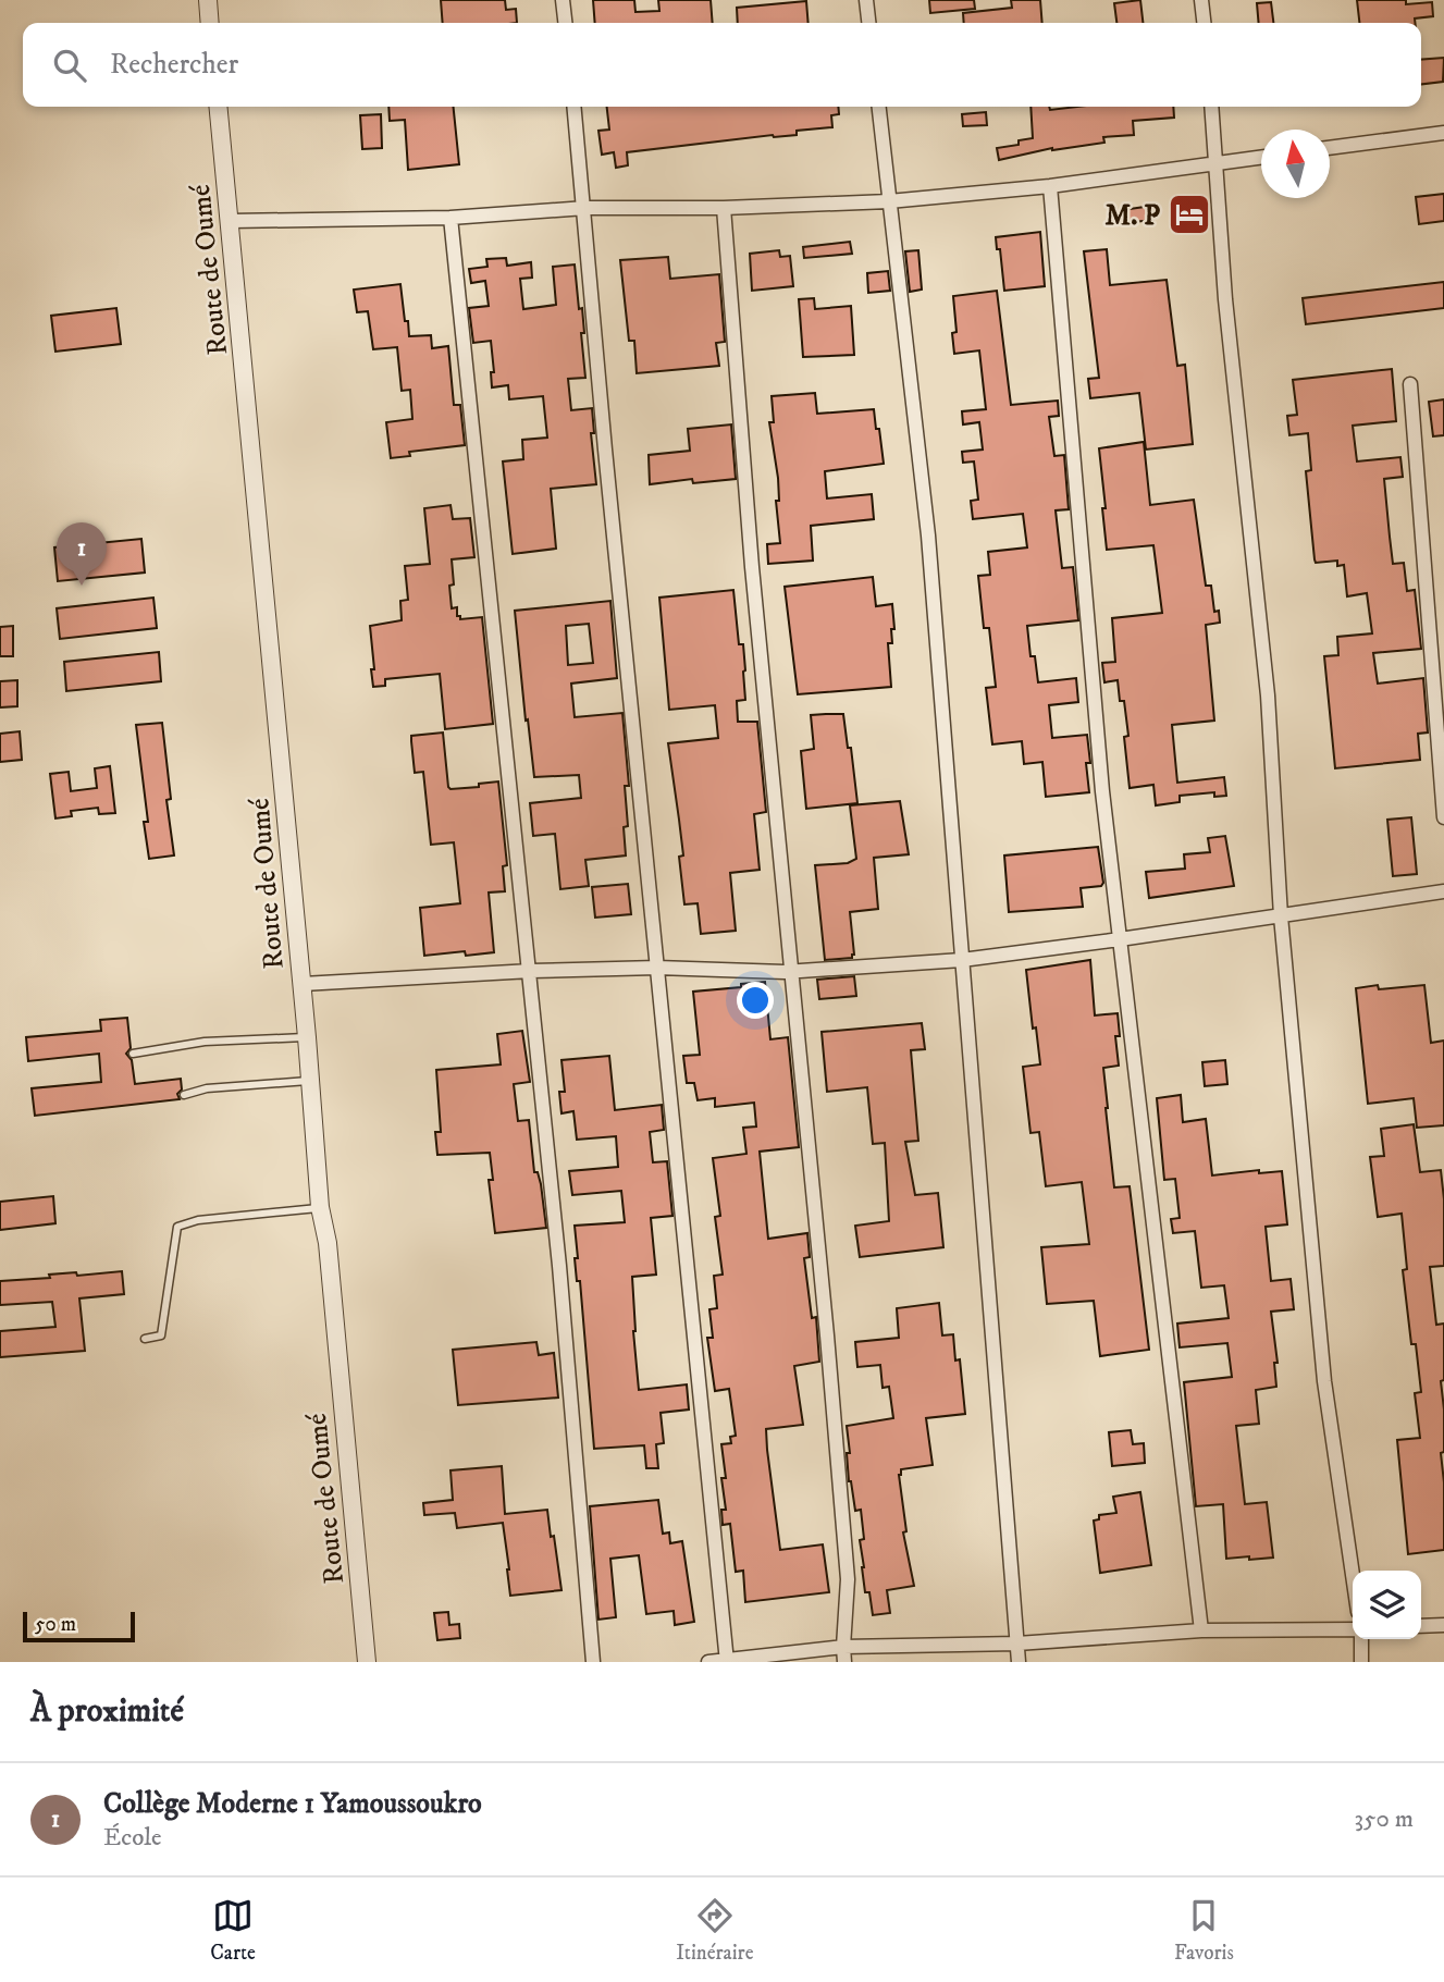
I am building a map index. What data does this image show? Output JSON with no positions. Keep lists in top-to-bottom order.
{
  "streets": {
    "street": ["Route de Oumé"]
  },
  "places": {
    "hotel": ["M. P"]
  },
  "scale_bar": "50 m",
  "north": "top",
  "page": {
    "search": "Rechercher",
    "pins": "1",
    "scale": "50 m",
    "heading": "À proximité",
    "list": [
      {
        "mark": "1",
        "name": "Collège Moderne 1 Yamoussoukro",
        "note": "École",
        "value": "350 m"
      }
    ],
    "nav": ["Carte", "Itinéraire", "Favoris"]
  }
}
